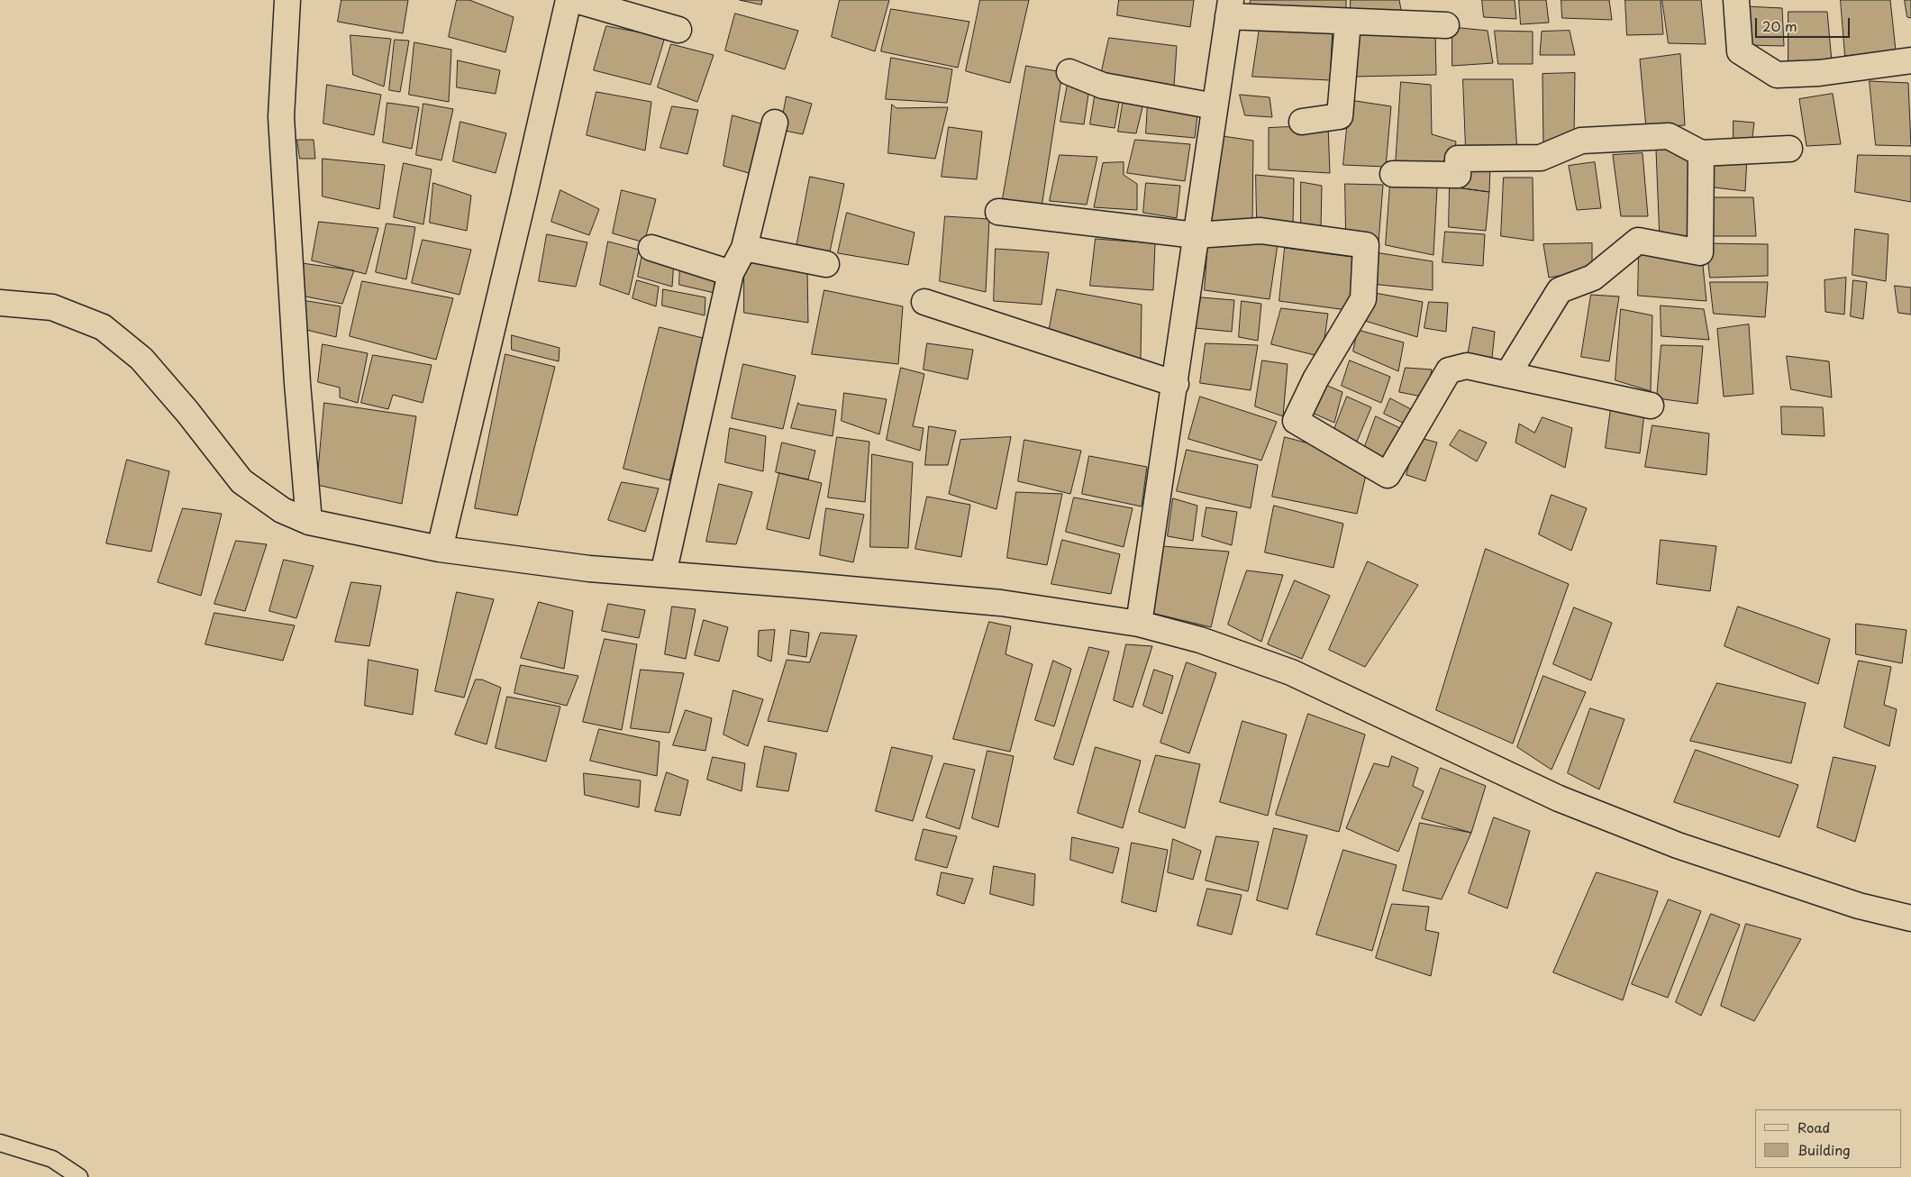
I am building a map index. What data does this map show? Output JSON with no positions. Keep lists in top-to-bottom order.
{
  "legend": ["Road", "Building"],
  "scale_bar": "20 m"
}
